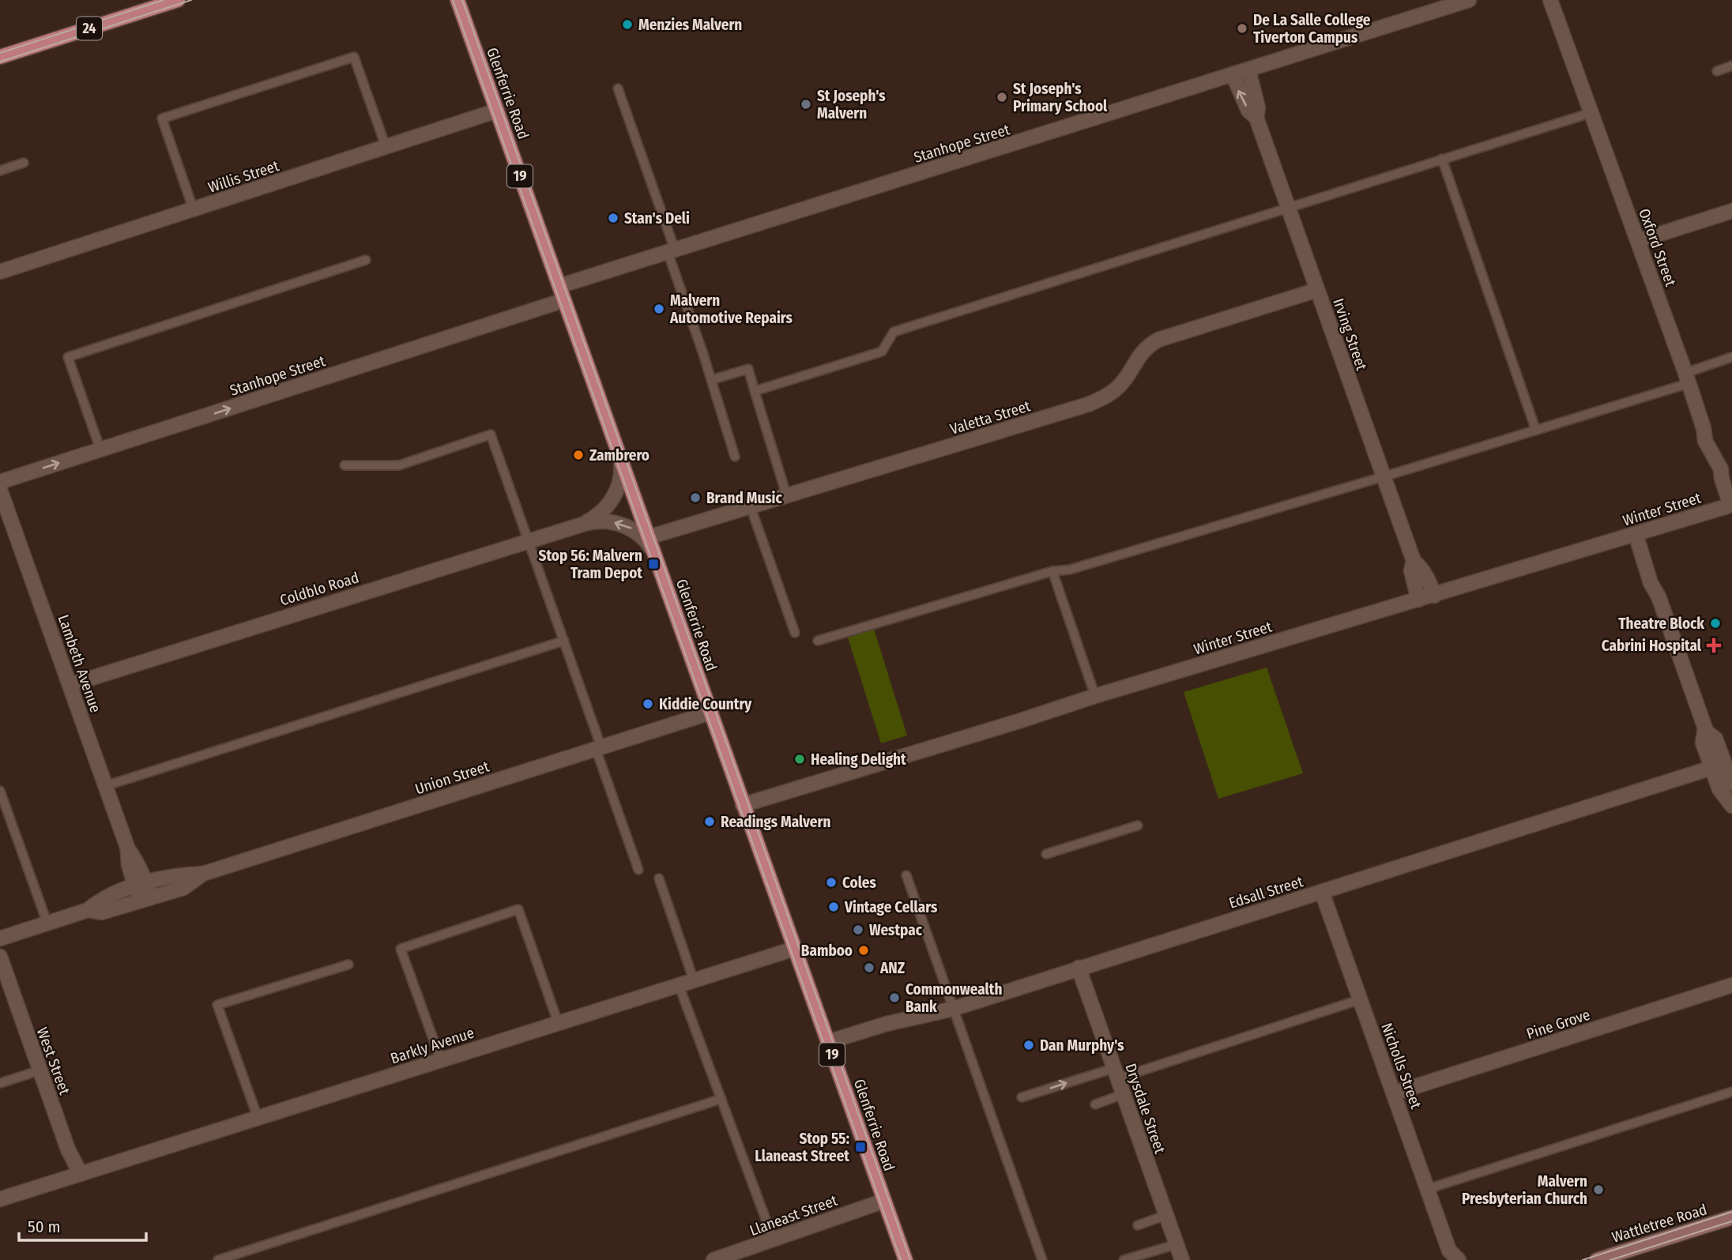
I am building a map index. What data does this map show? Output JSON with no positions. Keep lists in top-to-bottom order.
{
  "streets": {
    "main road": [
      "24",
      "Glenferrie Road",
      "19",
      "Wattletree Road"
    ],
    "street": [
      "Stanhope Street",
      "Willis Street",
      "Oxford Street",
      "Irving Street",
      "Valetta Street",
      "Winter Street",
      "Coldblo Road",
      "Lambeth Avenue",
      "Union Street",
      "Edsall Street",
      "Pine Grove",
      "Barkly Avenue",
      "West Street",
      "Nicholls Street",
      "Drysdale Street",
      "Llaneast Street"
    ]
  },
  "crossings": [
    ["Glenferrie Road", "Stanhope Street"],
    ["Glenferrie Road", "Willis Street"],
    ["Glenferrie Road", "Valetta Street"],
    ["Glenferrie Road", "Winter Street"],
    ["Glenferrie Road", "Coldblo Road"],
    ["Glenferrie Road", "Union Street"],
    ["Glenferrie Road", "Edsall Street"],
    ["Glenferrie Road", "Barkly Avenue"],
    ["Glenferrie Road", "Llaneast Street"],
    ["Stanhope Street", "Irving Street"],
    ["Oxford Street", "Winter Street"],
    ["Irving Street", "Valetta Street"],
    ["Irving Street", "Winter Street"],
    ["Coldblo Road", "Lambeth Avenue"],
    ["Lambeth Avenue", "Union Street"],
    ["Edsall Street", "Nicholls Street"],
    ["Edsall Street", "Drysdale Street"],
    ["Pine Grove", "Nicholls Street"],
    ["Barkly Avenue", "West Street"]
  ],
  "one_way": ["Stanhope Street"],
  "places": {
    "other": [
      "Menzies Malvern",
      "De La Salle College Tiverton Campus",
      "St Joseph's Primary School",
      "St Joseph's Malvern",
      "Stan's Deli",
      "Malvern Automotive Repairs",
      "Zambrero",
      "Brand Music",
      "Theatre Block",
      "Kiddie Country",
      "Healing Delight",
      "Readings Malvern",
      "Coles",
      "Vintage Cellars",
      "Westpac",
      "Bamboo",
      "ANZ",
      "Commonwealth Bank",
      "Dan Murphy's",
      "Malvern Presbyterian Church"
    ],
    "transit": ["Stop 56: Malvern Tram Depot", "Stop 55: Llaneast Street"],
    "health": ["Cabrini Hospital"]
  },
  "scale_bar": "50 m"
}
